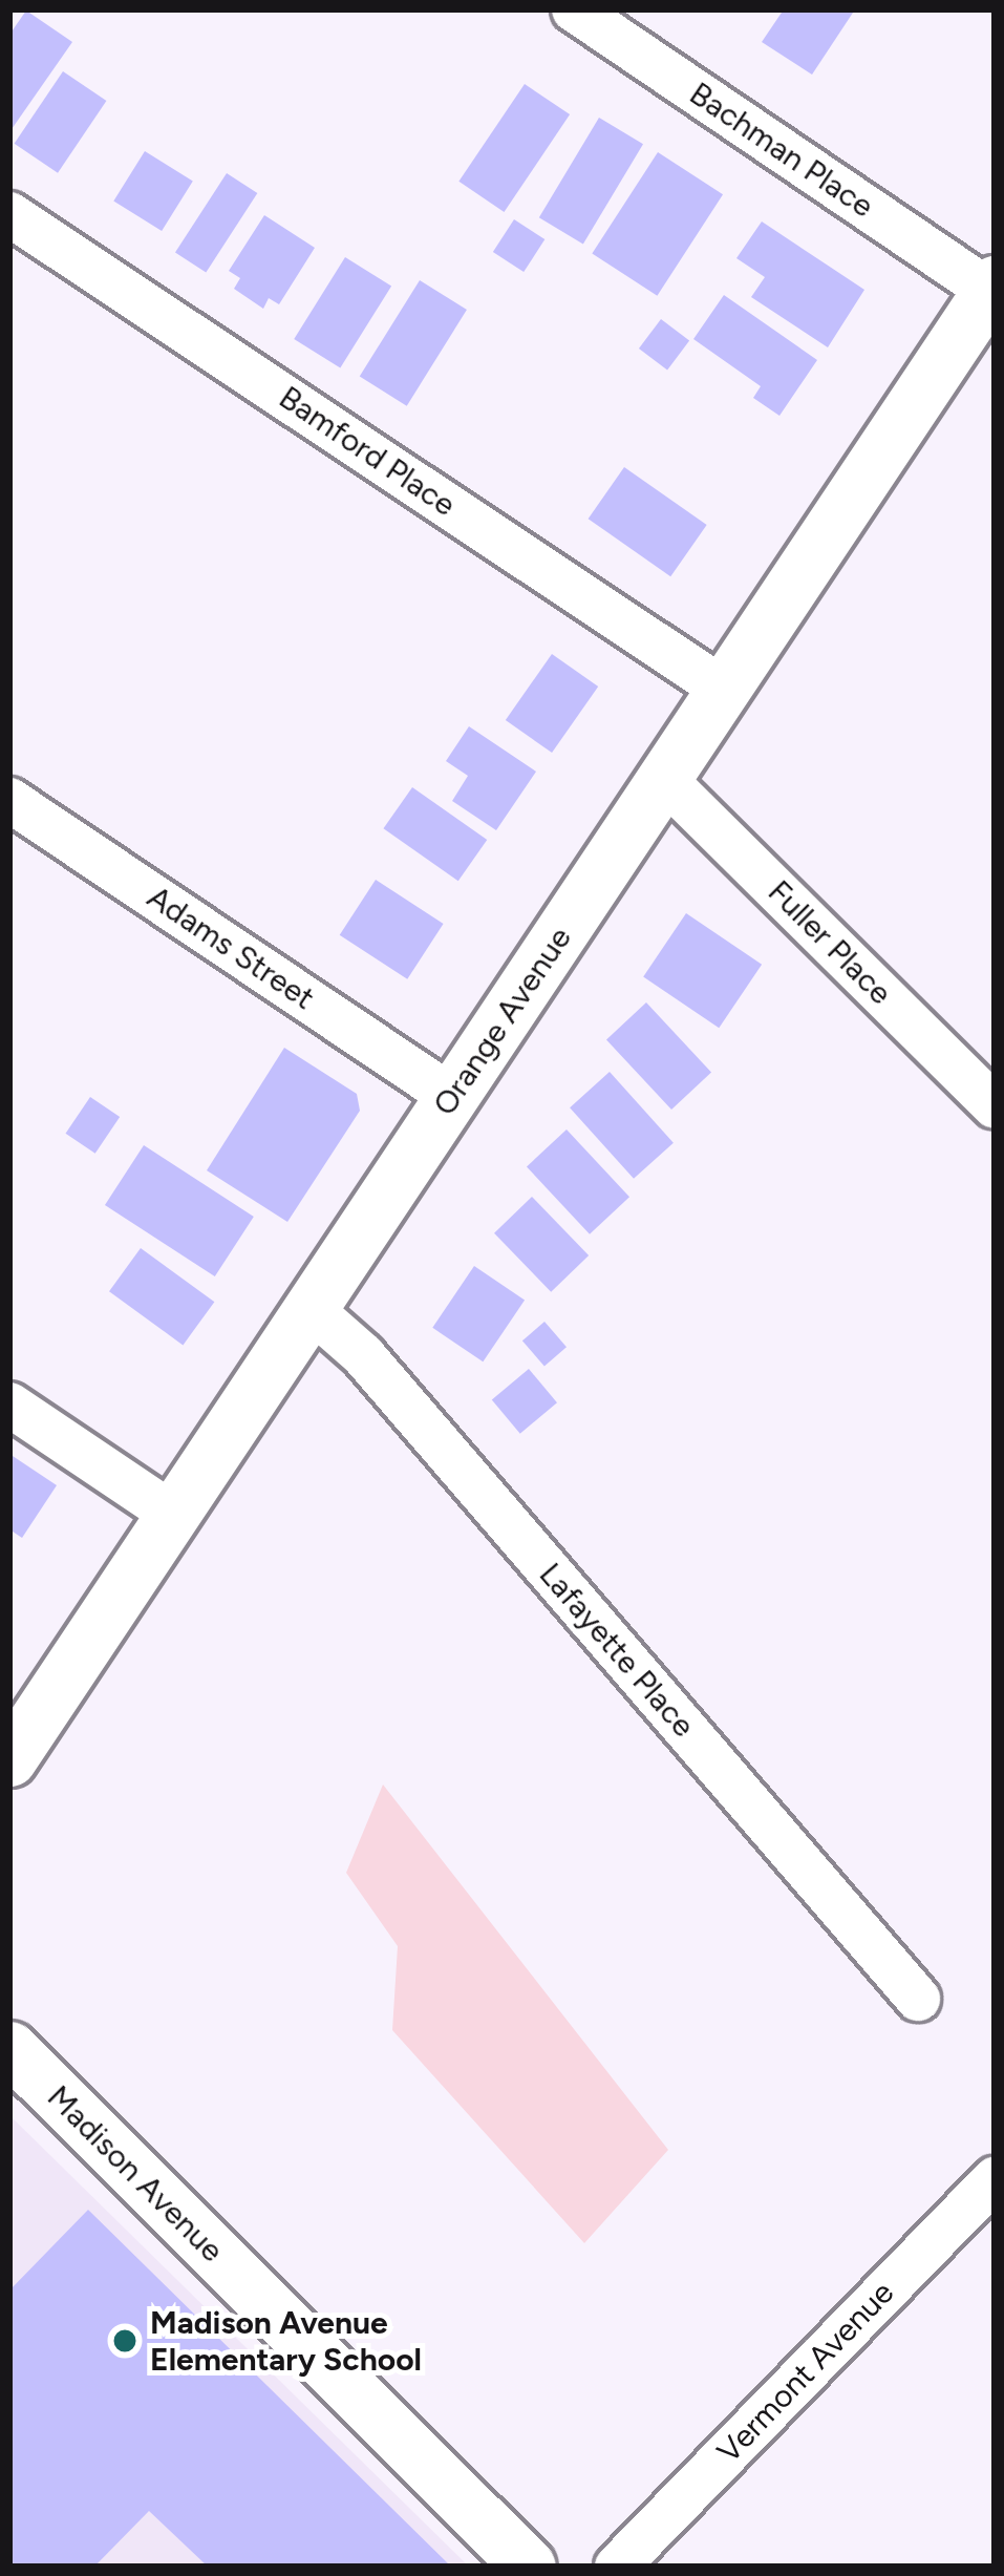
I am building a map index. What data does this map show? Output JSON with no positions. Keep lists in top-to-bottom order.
{
  "streets": {
    "street": [
      "Bachman Place",
      "Bamford Place",
      "Fuller Place",
      "Adams Street",
      "Orange Avenue",
      "Lafayette Place",
      "Madison Avenue",
      "Vermont Avenue"
    ]
  },
  "crossings": [
    ["Bachman Place", "Orange Avenue"],
    ["Bamford Place", "Orange Avenue"],
    ["Fuller Place", "Orange Avenue"],
    ["Adams Street", "Orange Avenue"],
    ["Orange Avenue", "Lafayette Place"]
  ],
  "places": ["Madison Avenue Elementary School"]
}
